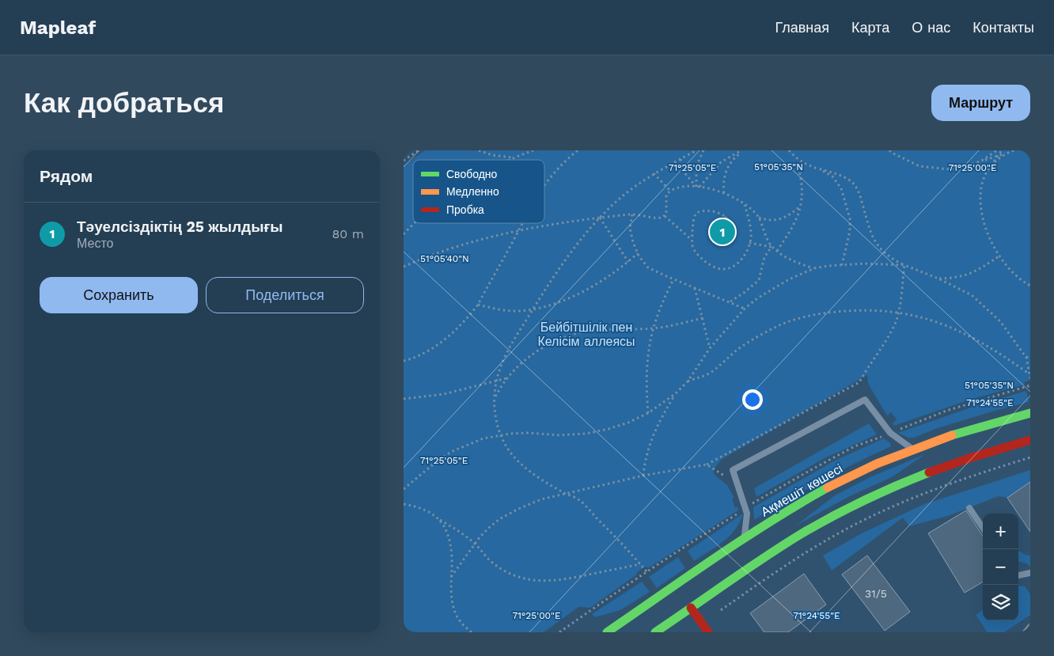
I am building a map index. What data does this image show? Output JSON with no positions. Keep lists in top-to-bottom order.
{
  "streets": {
    "street": ["Ақмешіт көшесі"]
  },
  "parks": ["Бейбітшілік пен Келісім аллеясы"],
  "house_numbers": ["31/5"],
  "legend": ["Свободно", "Медленно", "Пробка"],
  "page": {
    "header": "Mapleaf",
    "nav": [
      "Главная",
      "Карта",
      "О нас",
      "Контакты"
    ],
    "buttons": [
      "Маршрут",
      ["Сохранить", "Поделиться"]
    ],
    "title": "Как добраться",
    "heading": "Рядом",
    "list": [
      {
        "mark": "1",
        "name": "Тәуелсіздіктің 25 жылдығы",
        "note": "Место",
        "value": "80 m"
      }
    ],
    "pins": "1",
    "map_buttons": ["+", "−"]
  },
  "coordinates": [
    "51°05'35\"N",
    "71°25'00\"E",
    "71°25'05\"E",
    "51°05'40\"N",
    "71°24'55\"E"
  ]
}
